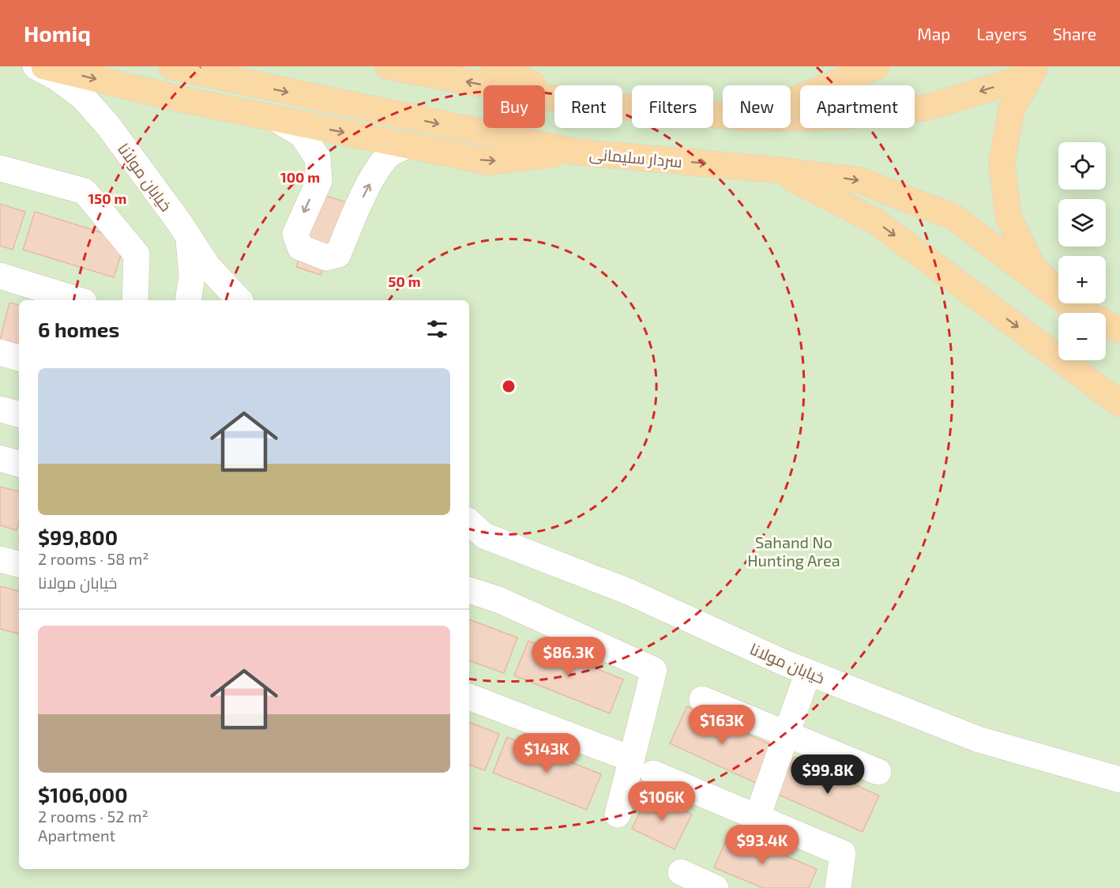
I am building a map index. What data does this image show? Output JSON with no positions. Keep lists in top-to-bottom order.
{
  "streets": {
    "main road": ["سردار سلیمانی"],
    "street": ["خیابان مولانا"]
  },
  "parks": ["Sahand No Hunting Area"],
  "page": {
    "header": "Homiq",
    "nav": ["Map", "Layers", "Share"],
    "chip": [
      "Buy",
      "Rent",
      "Filters",
      "New",
      "Apartment"
    ],
    "map_buttons": ["+", "−"],
    "heading": "6 homes",
    "list": [
      {
        "name": "$99,800",
        "note": "2 rooms · 58 m² · خیابان مولانا"
      },
      {
        "name": "$106,000",
        "note": "2 rooms · 52 m² · Apartment"
      }
    ],
    "price": [
      "$86.3K",
      "$163K",
      "$143K",
      "$99.8K",
      "$106K",
      "$93.4K"
    ]
  },
  "rings": ["100 m", "150 m", "50 m"]
}
